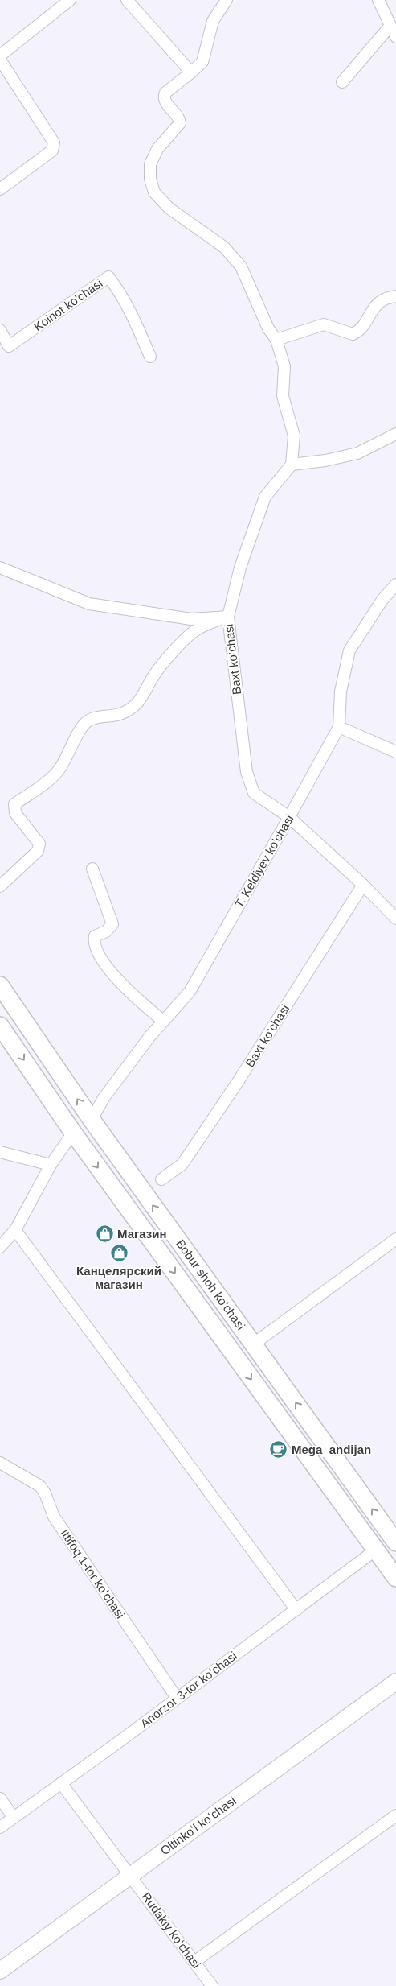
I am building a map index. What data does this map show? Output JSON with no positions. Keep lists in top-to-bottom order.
{
  "streets": {
    "main road": ["Bobur shoh ko'chasi", "Oltinkoʻl koʻchasi"],
    "street": [
      "Koinot ko'chasi",
      "Baxt koʻchasi",
      "T. Keldiyev ko'chasi",
      "Ittifoq 1-tor koʻchasi",
      "Anorzor 3-tor koʻchasi",
      "Rudakiy koʻchasi"
    ]
  },
  "crossings": [
    ["Baxt koʻchasi", "T. Keldiyev ko'chasi"],
    ["T. Keldiyev ko'chasi", "Bobur shoh ko'chasi"],
    ["Bobur shoh ko'chasi", "Anorzor 3-tor koʻchasi"],
    ["Ittifoq 1-tor koʻchasi", "Anorzor 3-tor koʻchasi"],
    ["Anorzor 3-tor koʻchasi", "Rudakiy koʻchasi"],
    ["Oltinkoʻl koʻchasi", "Rudakiy koʻchasi"]
  ],
  "places": {
    "shop": ["Магазин", "Канцелярский магазин"],
    "cafe": ["Mega_andijan"]
  }
}
